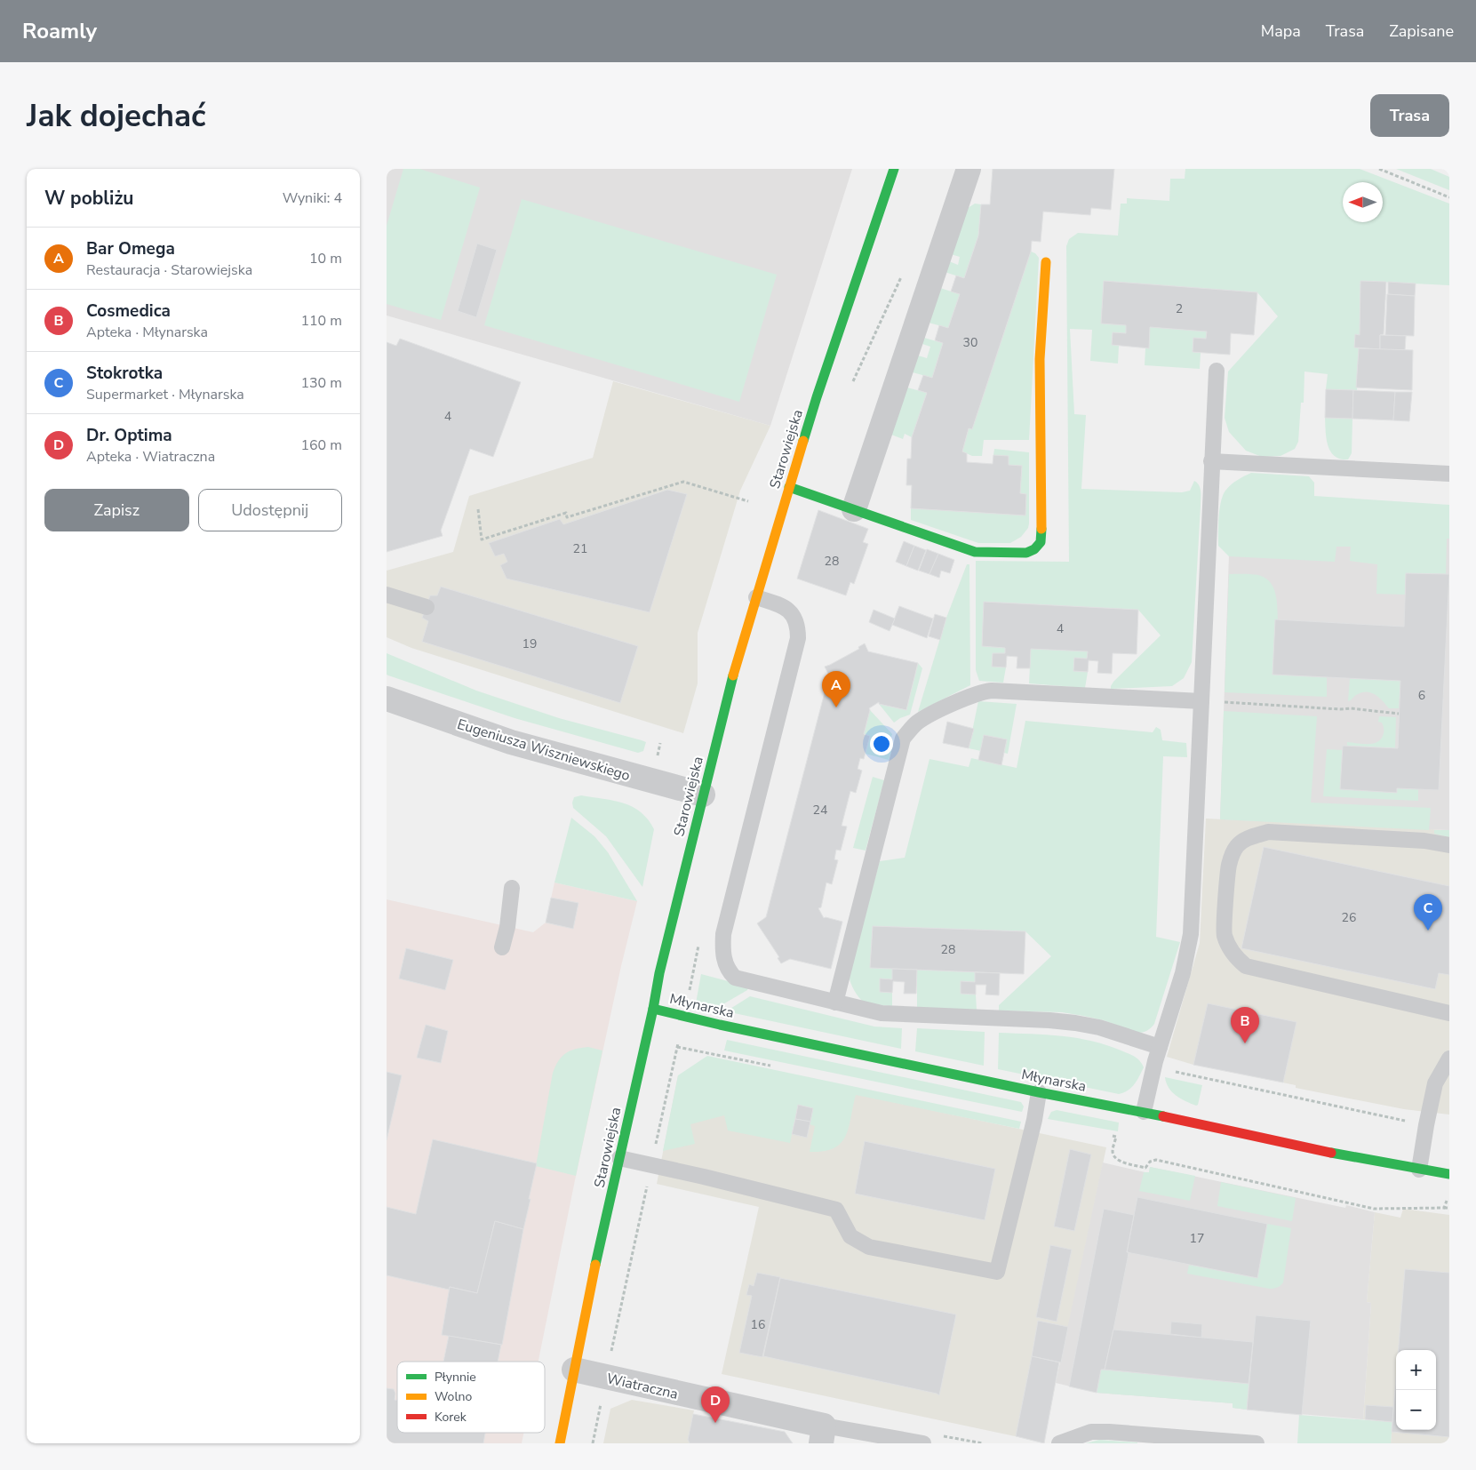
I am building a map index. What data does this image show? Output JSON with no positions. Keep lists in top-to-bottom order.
{
  "streets": {
    "street": [
      "Starowiejska",
      "Eugeniusza Wiszniewskiego",
      "Młynarska",
      "Wiatraczna"
    ]
  },
  "crossings": [
    ["Starowiejska", "Eugeniusza Wiszniewskiego"],
    ["Starowiejska", "Młynarska"],
    ["Starowiejska", "Wiatraczna"]
  ],
  "house_numbers": [
    "2",
    "30",
    "4",
    "21",
    "28",
    "4",
    "19",
    "6",
    "24",
    "26",
    "28",
    "17",
    "16"
  ],
  "legend": ["Płynnie", "Wolno", "Korek"],
  "north": "left",
  "page": {
    "header": "Roamly",
    "nav": ["Mapa", "Trasa", "Zapisane"],
    "buttons": [
      "Trasa",
      ["Zapisz", "Udostępnij"]
    ],
    "title": "Jak dojechać",
    "heading": ["W pobliżu", "Wyniki: 4"],
    "list": [
      {
        "mark": "A",
        "name": "Bar Omega",
        "note": "Restauracja · Starowiejska",
        "value": "10 m"
      },
      {
        "mark": "B",
        "name": "Cosmedica",
        "note": "Apteka · Młynarska",
        "value": "110 m"
      },
      {
        "mark": "C",
        "name": "Stokrotka",
        "note": "Supermarket · Młynarska",
        "value": "130 m"
      },
      {
        "mark": "D",
        "name": "Dr. Optima",
        "note": "Apteka · Wiatraczna",
        "value": "160 m"
      }
    ],
    "pins": [
      "A",
      "C",
      "B",
      "D"
    ],
    "map_buttons": ["+", "−"]
  }
}
